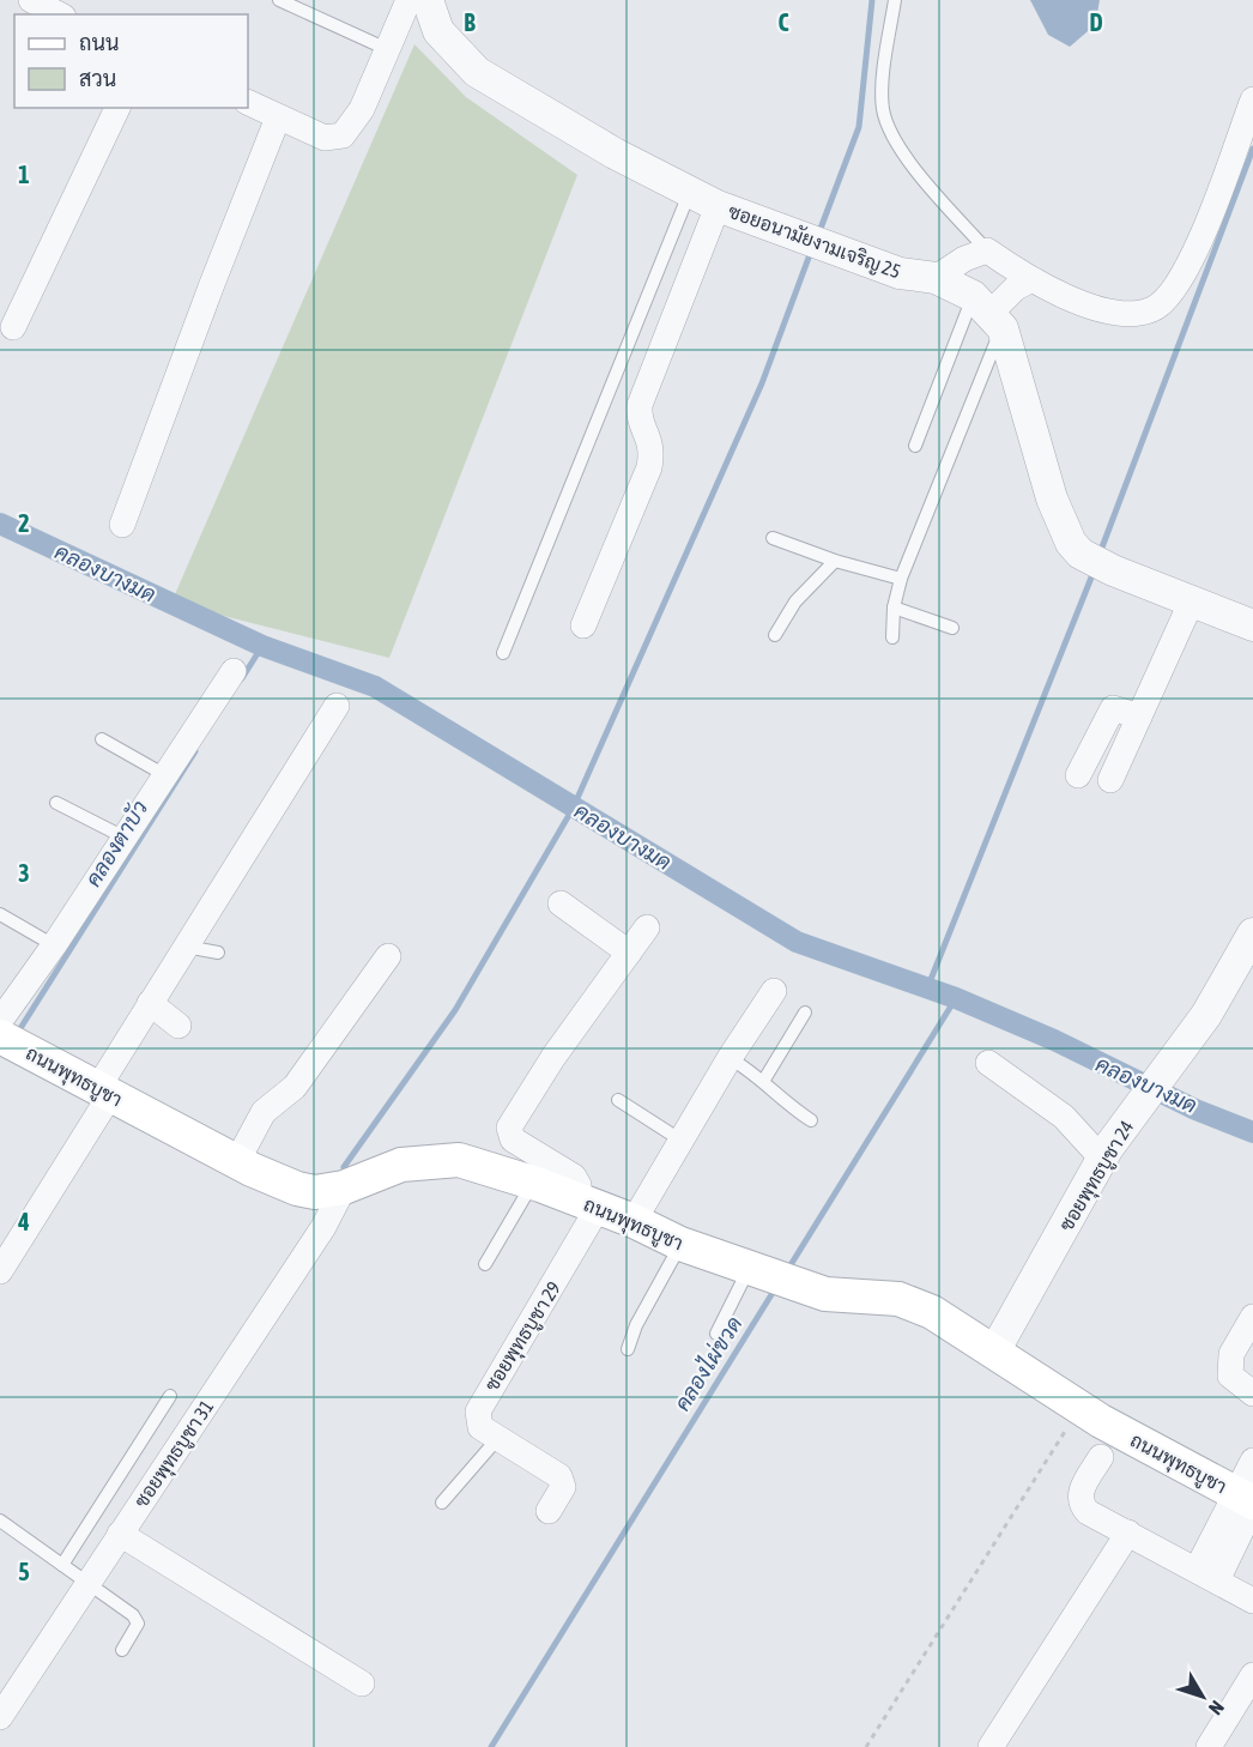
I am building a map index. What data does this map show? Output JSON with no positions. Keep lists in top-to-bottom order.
{
  "streets": {
    "main road": ["ถนนพุทธบูชา"],
    "street": [
      "ซอยอนามัยงามเจริญ 25",
      "ซอยพุทธบูชา 24",
      "ซอยพุทธบูชา 29",
      "ซอยพุทธบูชา 31"
    ]
  },
  "crossings": [
    ["ถนนพุทธบูชา", "ซอยพุทธบูชา 24"],
    ["ถนนพุทธบูชา", "ซอยพุทธบูชา 29"],
    ["ถนนพุทธบูชา", "ซอยพุทธบูชา 31"]
  ],
  "water": ["คลองบางมด", "คลองตาบัว", "คลองไผ่ขวด"],
  "legend": ["ถนน", "สวน"],
  "north": "bottom right",
  "grid": {
    "columns": ["B", "C", "D"],
    "rows": [
      "1",
      "2",
      "3",
      "4",
      "5"
    ]
  }
}
